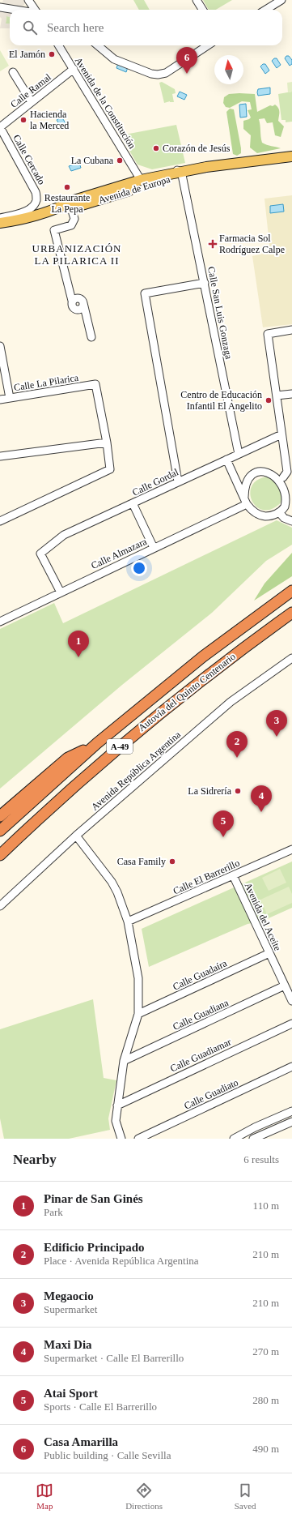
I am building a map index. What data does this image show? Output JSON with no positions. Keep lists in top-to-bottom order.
{
  "streets": {
    "highway": ["Autovía del Quinto Centenario", "A-49"],
    "main road": ["Avenida de Europa"],
    "street": [
      "Calle Ramal",
      "Avenida de la Constitución",
      "Calle Cercado",
      "Calle San Luis Gonzaga",
      "Calle La Pilarica",
      "Calle Gordal",
      "Calle Almazara",
      "Avenida República Argentina",
      "Calle El Barrerillo",
      "Avenida del Aceite",
      "Calle Guadaíra",
      "Calle Guadiana",
      "Calle Guadiamar",
      "Calle Guadiato"
    ]
  },
  "crossings": [
    ["Calle Ramal", "Avenida de la Constitución"],
    ["Calle Ramal", "Calle Cercado"],
    ["Avenida de la Constitución", "Avenida de Europa"],
    ["Avenida de Europa", "Calle San Luis Gonzaga"],
    ["Calle San Luis Gonzaga", "Calle Gordal"],
    ["Calle Gordal", "Calle Almazara"],
    ["Calle El Barrerillo", "Avenida del Aceite"],
    ["Avenida del Aceite", "Calle Guadaíra"],
    ["Avenida del Aceite", "Calle Guadiana"]
  ],
  "districts": ["URBANIZACIÓN LA PILARICA II"],
  "places": {
    "other": [
      "El Jamón",
      "Hacienda la Merced",
      "Corazón de Jesús",
      "La Cubana",
      "Restaurante La Pepa",
      "Centro de Educación Infantil El Angelito",
      "La Sidrería",
      "Casa Family"
    ],
    "health": ["Farmacia Sol Rodríguez Calpe"]
  },
  "north": "top",
  "page": {
    "search": "Search here",
    "pins": [
      "6",
      "1",
      "3",
      "2",
      "4",
      "5"
    ],
    "heading": ["Nearby", "6 results"],
    "list": [
      {
        "mark": "1",
        "name": "Pinar de San Ginés",
        "note": "Park",
        "value": "110 m"
      },
      {
        "mark": "2",
        "name": "Edificio Principado",
        "note": "Place · Avenida República Argentina",
        "value": "210 m"
      },
      {
        "mark": "3",
        "name": "Megaocio",
        "note": "Supermarket",
        "value": "210 m"
      },
      {
        "mark": "4",
        "name": "Maxi Dia",
        "note": "Supermarket · Calle El Barrerillo",
        "value": "270 m"
      },
      {
        "mark": "5",
        "name": "Atai Sport",
        "note": "Sports · Calle El Barrerillo",
        "value": "280 m"
      },
      {
        "mark": "6",
        "name": "Casa Amarilla",
        "note": "Public building · Calle Sevilla",
        "value": "490 m"
      }
    ],
    "nav": ["Map", "Directions", "Saved"]
  }
}
